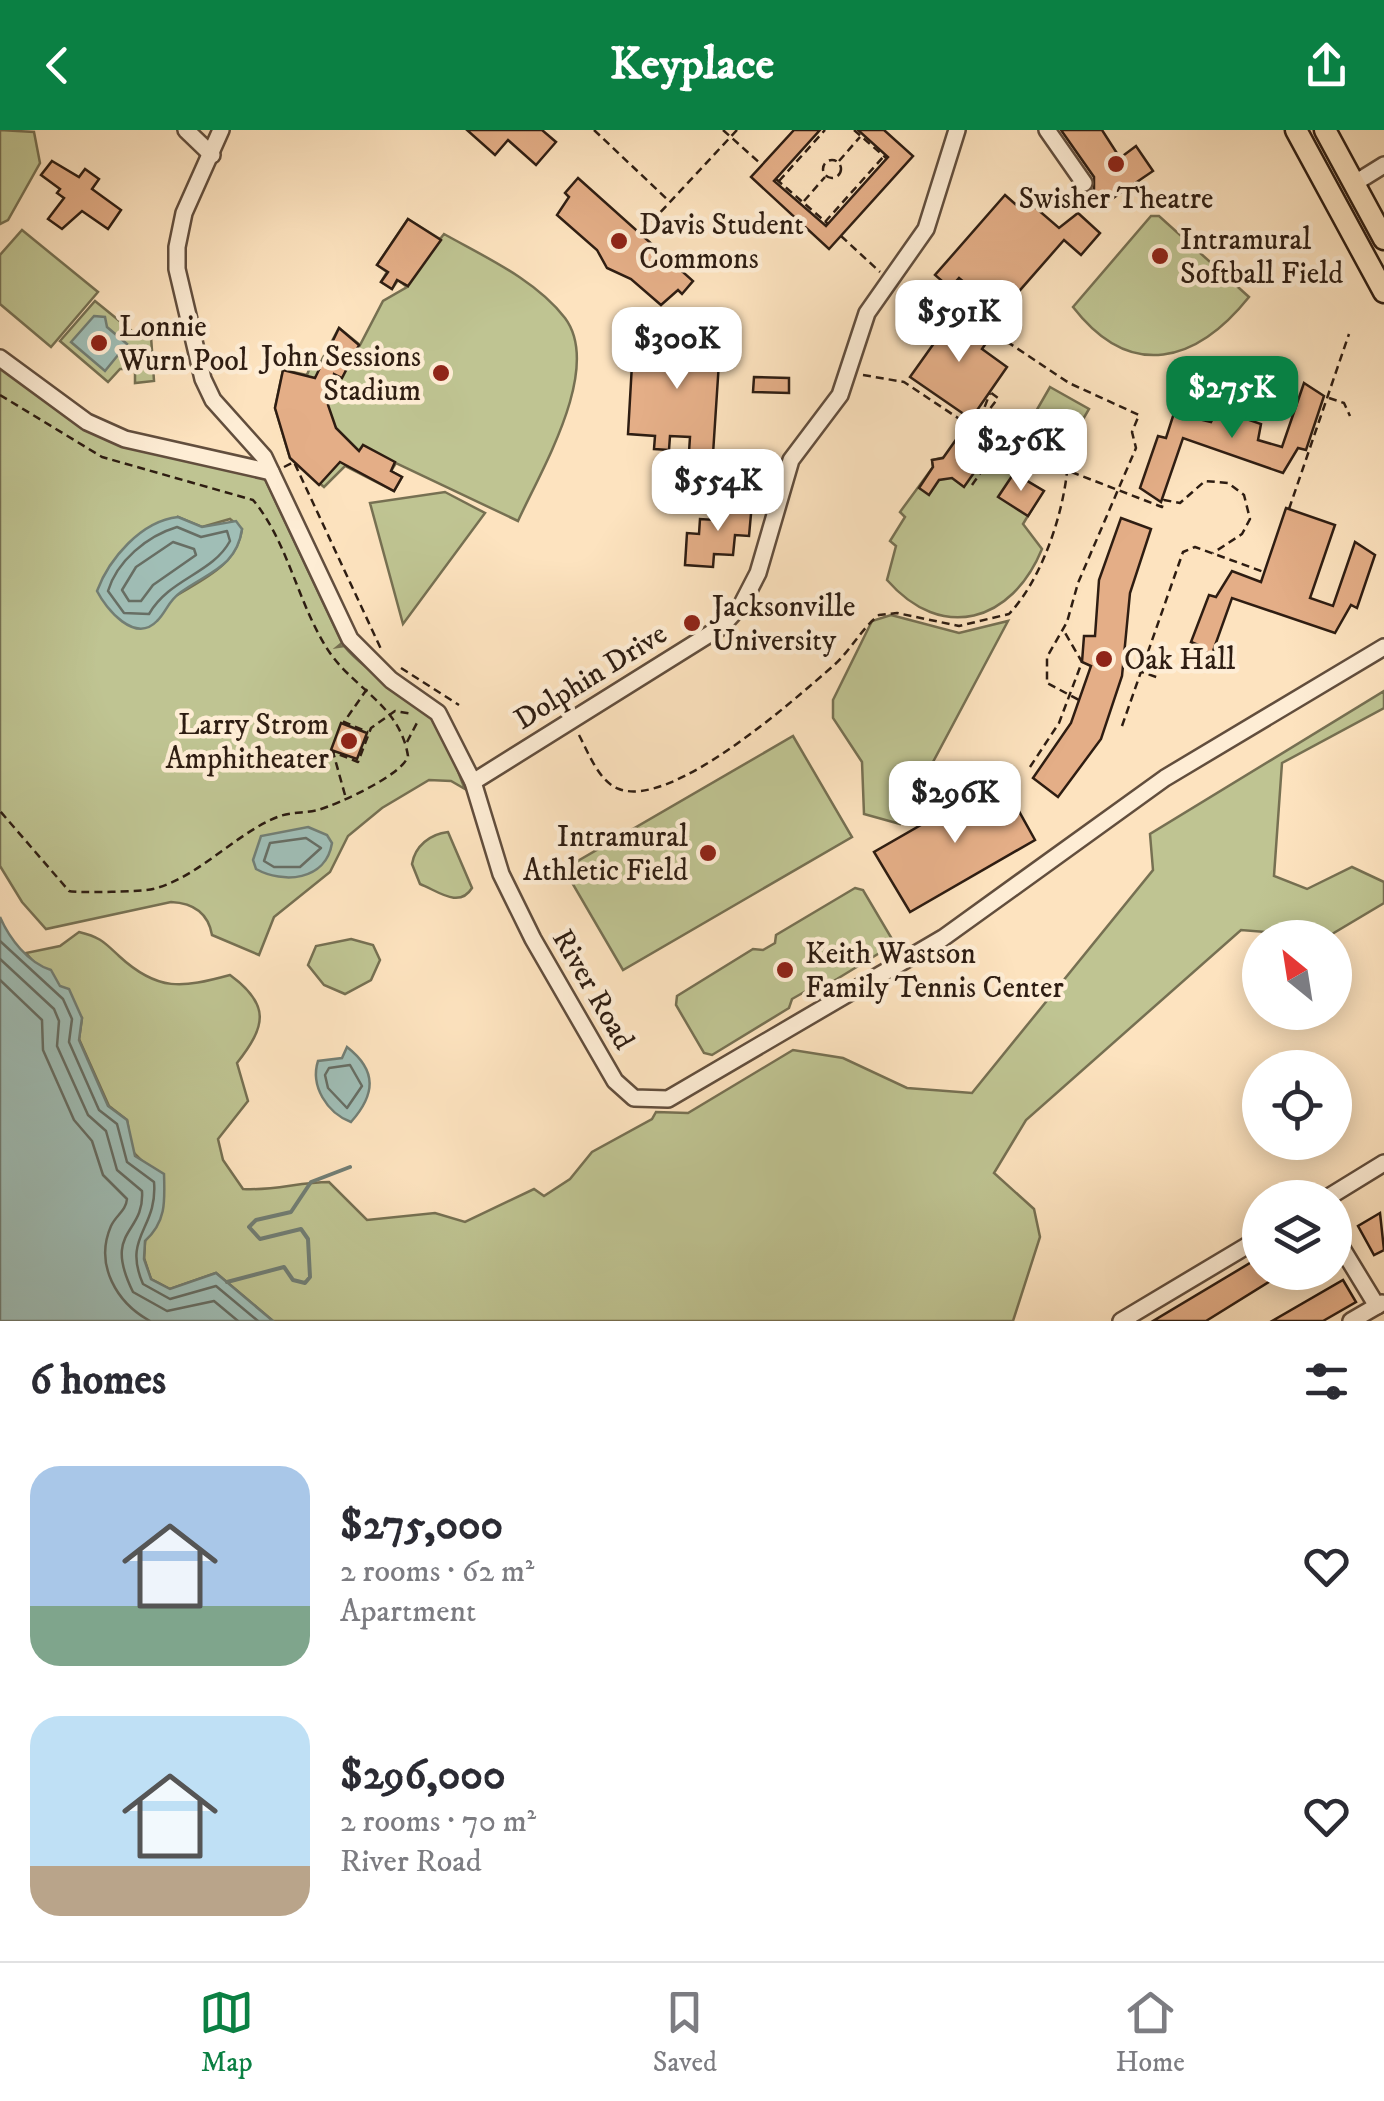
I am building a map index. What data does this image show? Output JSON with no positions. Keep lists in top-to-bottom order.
{
  "streets": {
    "street": ["Dolphin Drive", "River Road"]
  },
  "crossings": [
    ["Dolphin Drive", "River Road"]
  ],
  "places": [
    "Swisher Theatre",
    "Davis Student Commons",
    "Intramural Softball Field",
    "Lonnie Wurn Pool",
    "John Sessions Stadium",
    "Jacksonville University",
    "Oak Hall",
    "Larry Strom Amphitheater",
    "Intramural Athletic Field",
    "Keith Wastson Family Tennis Center"
  ],
  "north": "top left",
  "page": {
    "header": "Keyplace",
    "price": [
      "$591K",
      "$300K",
      "$275K",
      "$256K",
      "$554K",
      "$296K"
    ],
    "heading": "6 homes",
    "list": [
      {
        "name": "$275,000",
        "note": "2 rooms · 62 m² · Apartment"
      },
      {
        "name": "$296,000",
        "note": "2 rooms · 70 m² · River Road"
      }
    ],
    "tabs": ["Map", "Saved", "Home"]
  }
}
